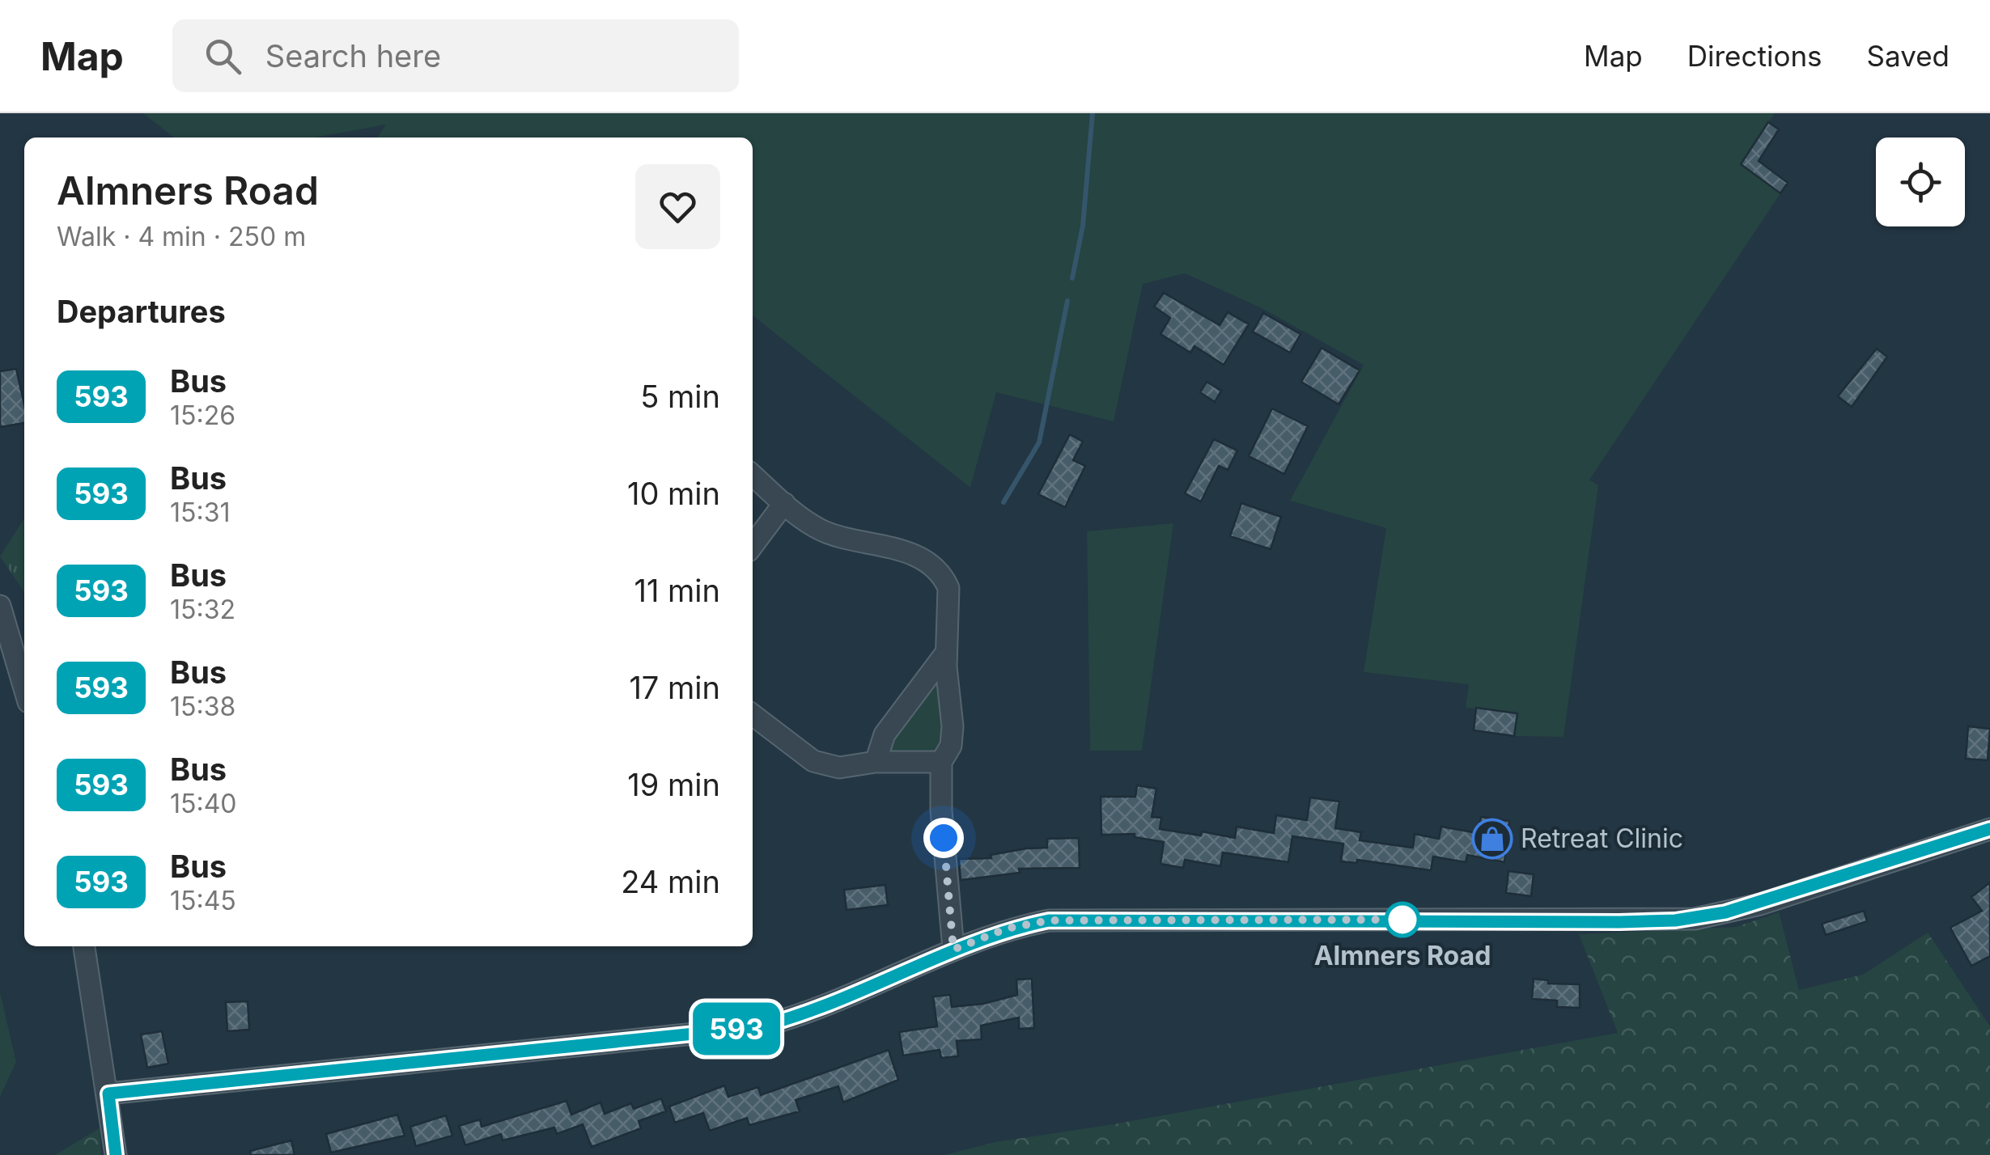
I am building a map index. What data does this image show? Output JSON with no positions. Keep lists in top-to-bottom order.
{
  "places": {
    "shop": ["Retreat Clinic"],
    "other": ["Almners Road"]
  },
  "lines": ["bus line 593"],
  "page": {
    "header": "Map",
    "search": "Search here",
    "nav": ["Map", "Directions", "Saved"],
    "on_map": "593",
    "heading": [
      ["Almners Road", "Walk · 4 min · 250 m"],
      "Departures"
    ],
    "list": [
      {
        "mark": "593",
        "name": "Bus",
        "note": "15:26",
        "value": "5 min"
      },
      {
        "mark": "593",
        "name": "Bus",
        "note": "15:31",
        "value": "10 min"
      },
      {
        "mark": "593",
        "name": "Bus",
        "note": "15:32",
        "value": "11 min"
      },
      {
        "mark": "593",
        "name": "Bus",
        "note": "15:38",
        "value": "17 min"
      },
      {
        "mark": "593",
        "name": "Bus",
        "note": "15:40",
        "value": "19 min"
      },
      {
        "mark": "593",
        "name": "Bus",
        "note": "15:45",
        "value": "24 min"
      }
    ]
  }
}
